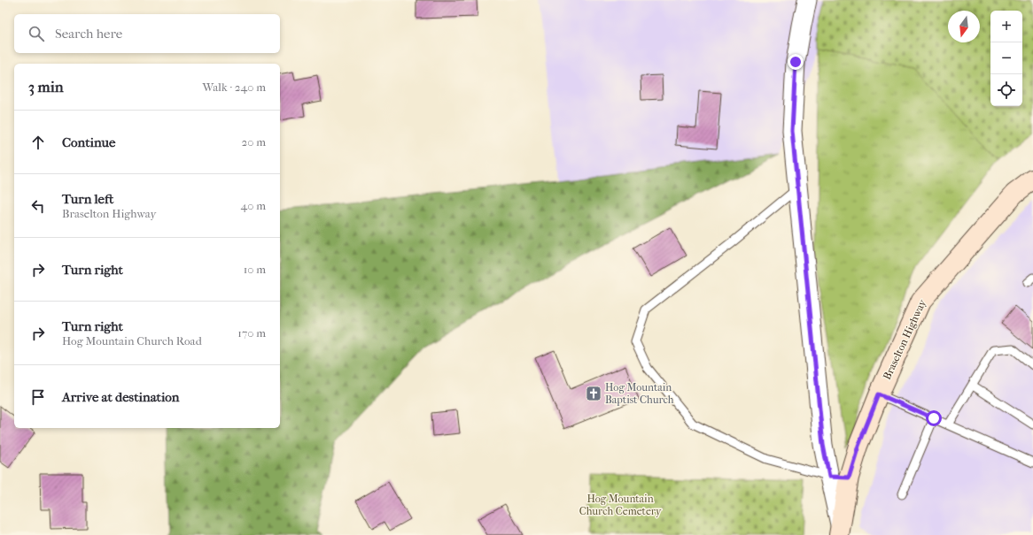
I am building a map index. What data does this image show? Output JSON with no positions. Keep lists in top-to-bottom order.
{
  "streets": {
    "main road": ["Braselton Highway"]
  },
  "parks": ["Hog Mountain Church Cemetery"],
  "places": {
    "church": ["Hog Mountain Baptist Church"]
  },
  "north": "bottom",
  "page": {
    "map_buttons": ["+", "−"],
    "search": "Search here",
    "heading": ["3 min", "Walk · 240 m"],
    "list": [
      ["Continue", "20 m"],
      ["Turn left", "Braselton Highway", "40 m"],
      ["Turn right", "10 m"],
      ["Turn right", "Hog Mountain Church Road", "170 m"],
      "Arrive at destination"
    ]
  }
}
